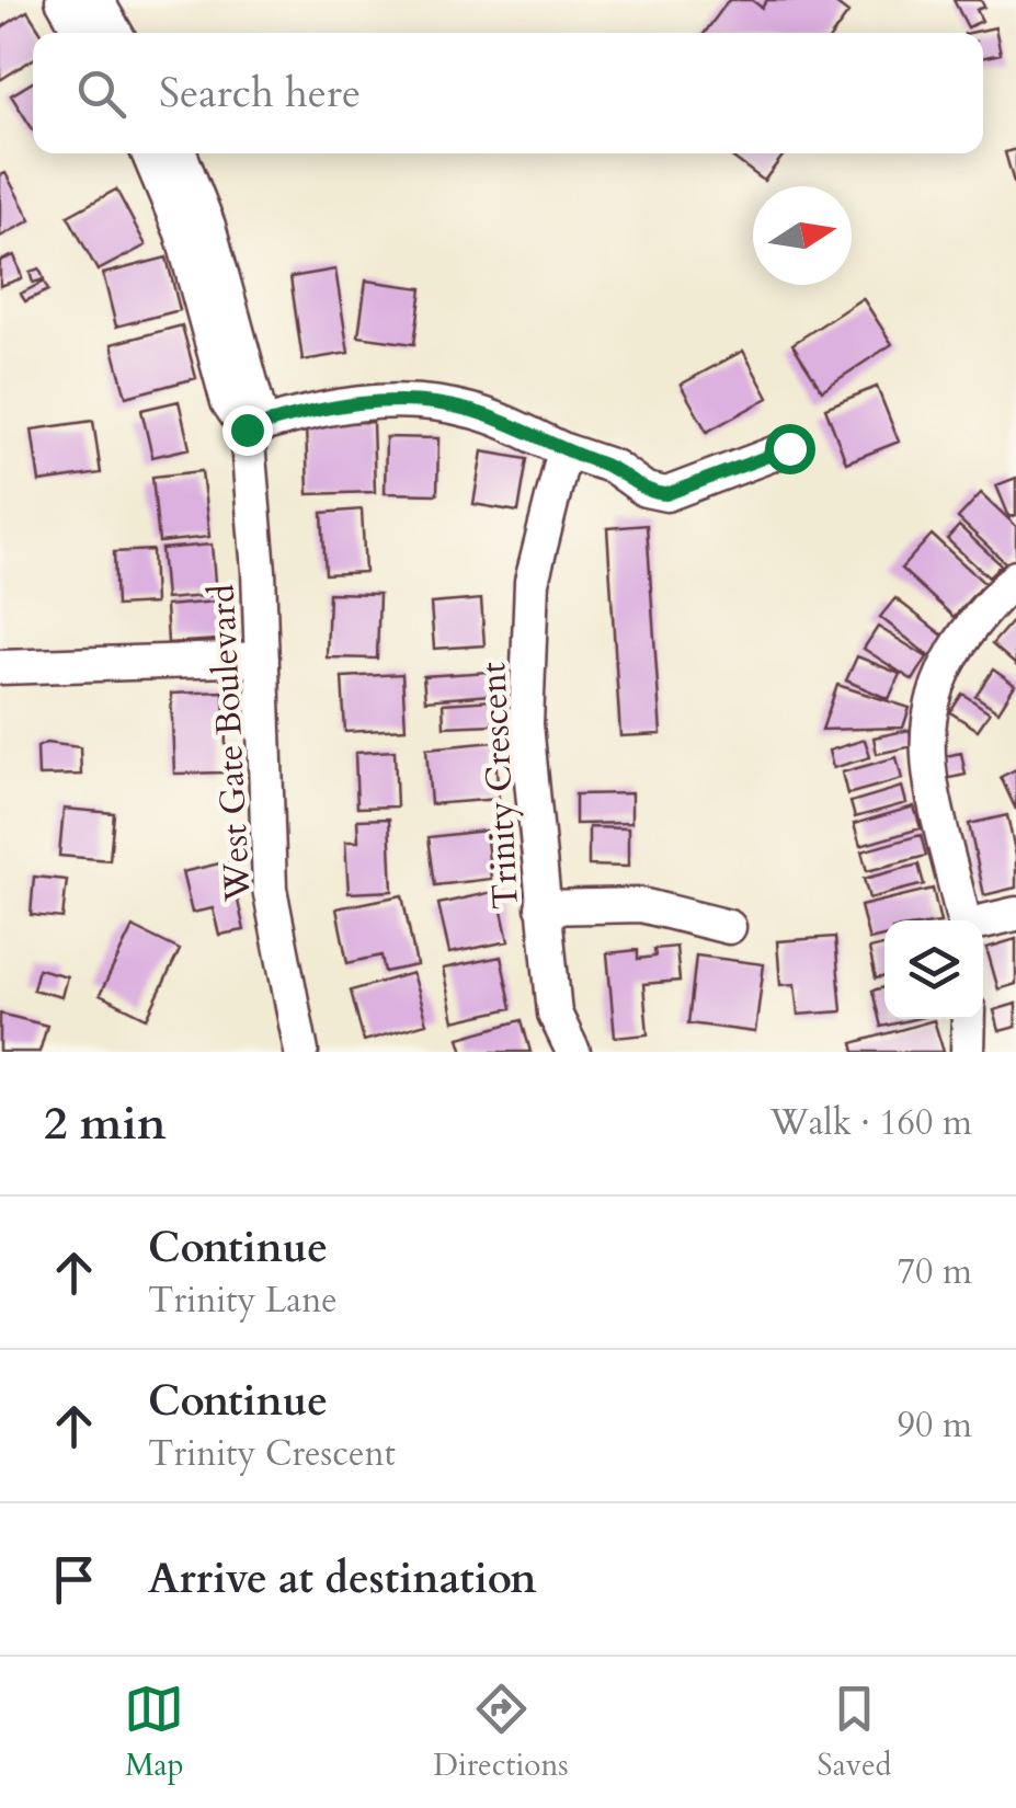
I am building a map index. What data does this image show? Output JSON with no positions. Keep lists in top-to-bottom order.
{
  "streets": {
    "street": ["West Gate Boulevard", "Trinity Crescent"]
  },
  "north": "right",
  "page": {
    "search": "Search here",
    "heading": ["2 min", "Walk · 160 m"],
    "list": [
      ["Continue", "Trinity Lane", "70 m"],
      ["Continue", "Trinity Crescent", "90 m"],
      "Arrive at destination"
    ],
    "nav": ["Map", "Directions", "Saved"]
  }
}
